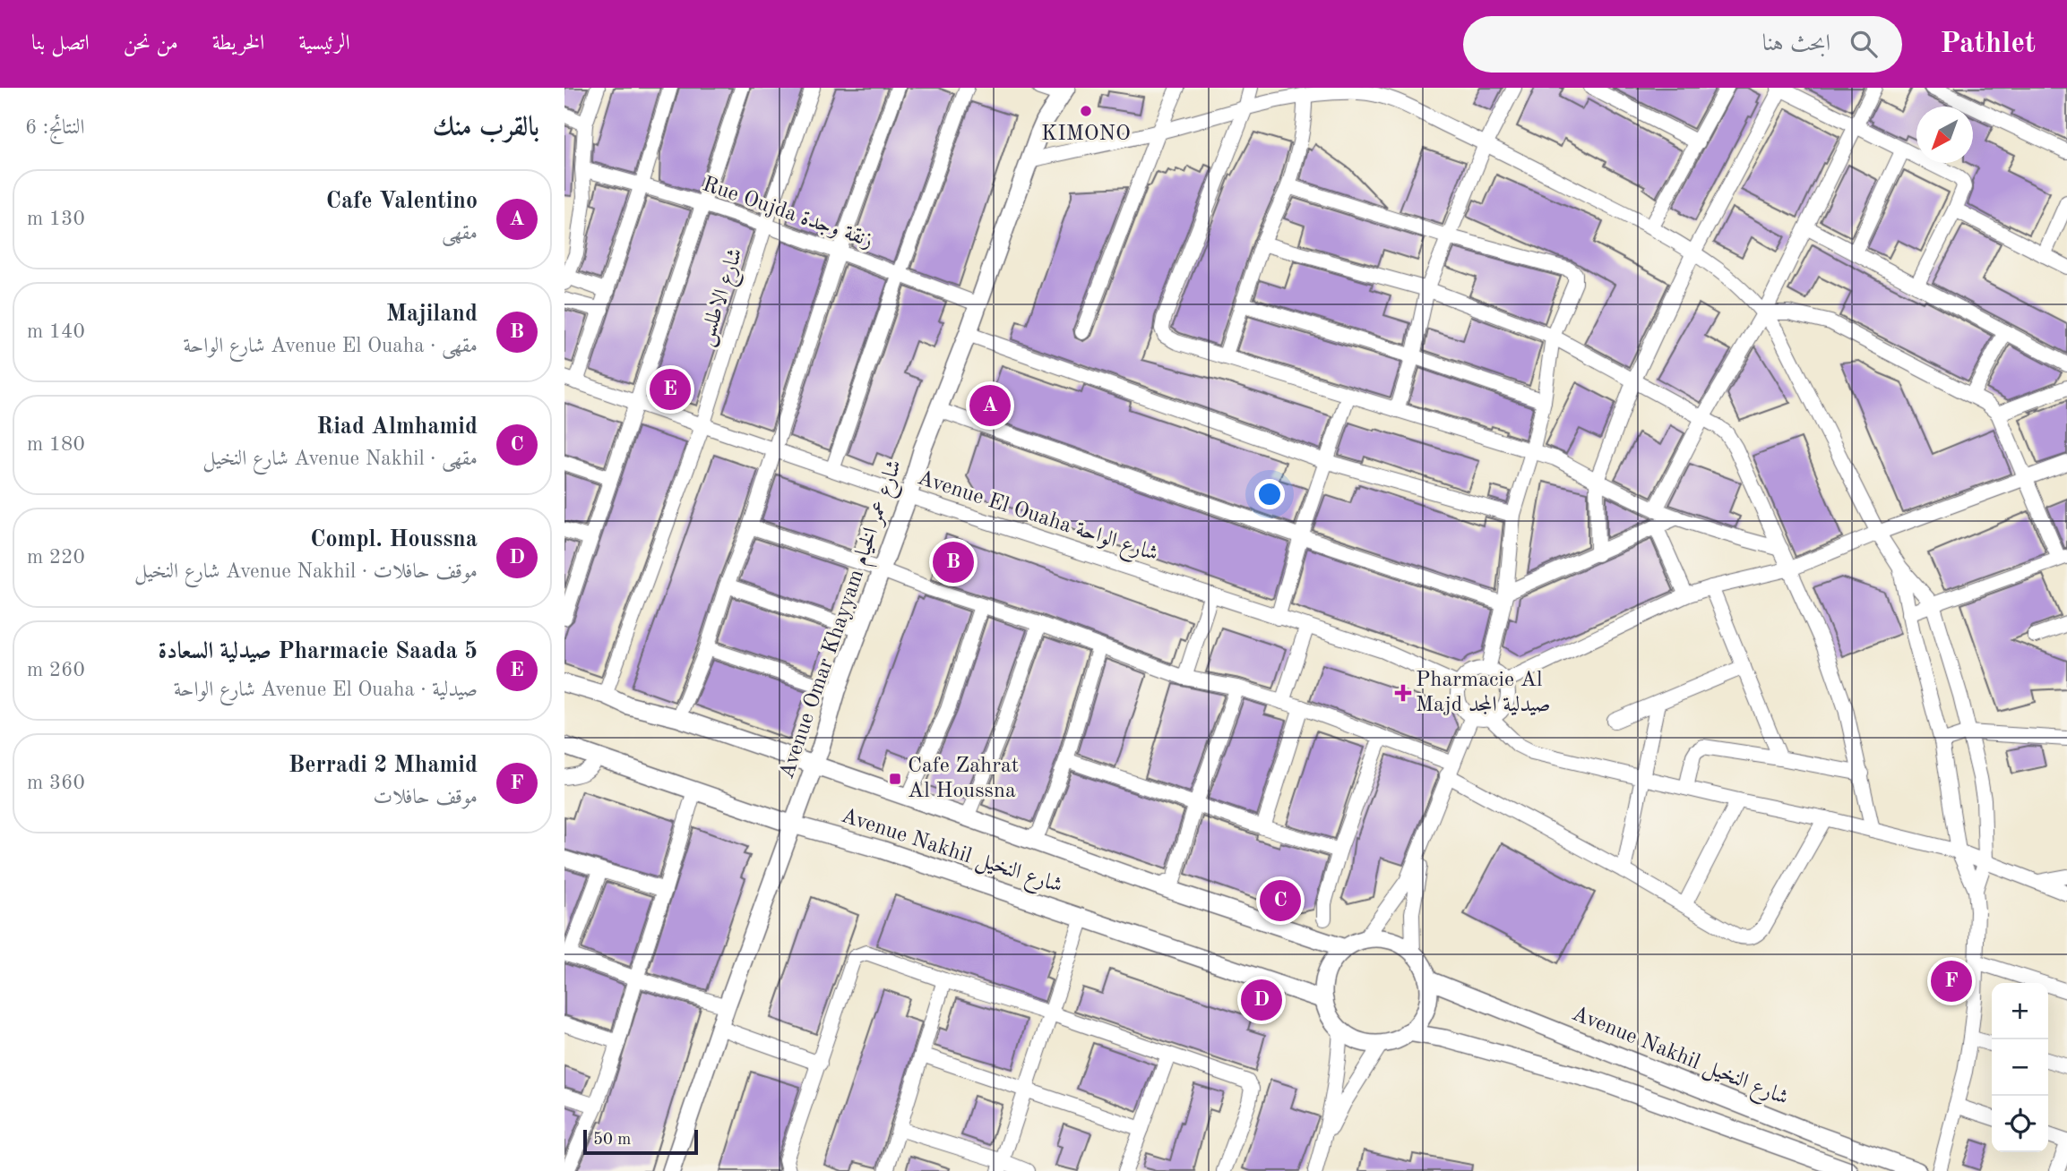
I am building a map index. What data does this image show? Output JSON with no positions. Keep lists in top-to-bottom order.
{
  "streets": {
    "street": [
      "Rue Oujda زنقة وجدة",
      "شارع الاطلس",
      "Avenue El Ouaha شارع الواحة",
      "Avenue Omar Khayyam شارع عمر الخيام",
      "Avenue Nakhil شارع النخيل"
    ]
  },
  "crossings": [
    ["Rue Oujda زنقة وجدة", "شارع الاطلس"],
    ["Rue Oujda زنقة وجدة", "Avenue Omar Khayyam شارع عمر الخيام"],
    ["شارع الاطلس", "Avenue El Ouaha شارع الواحة"],
    ["شارع الاطلس", "Avenue Nakhil شارع النخيل"],
    ["Avenue El Ouaha شارع الواحة", "Avenue Omar Khayyam شارع عمر الخيام"],
    ["Avenue Omar Khayyam شارع عمر الخيام", "Avenue Nakhil شارع النخيل"]
  ],
  "places": {
    "other": ["KIMONO"],
    "health": ["Pharmacie Al Majd صيدلية المجد"],
    "transit": ["Cafe Zahrat Al Houssna"]
  },
  "scale_bar": "50 m",
  "north": "bottom left",
  "page": {
    "header": "Pathlet",
    "search": "ابحث هنا",
    "nav": [
      "الرئيسية",
      "الخريطة",
      "من نحن",
      "اتصل بنا"
    ],
    "heading": ["بالقرب منك", "النتائج: 6"],
    "list": [
      {
        "mark": "A",
        "name": "Cafe Valentino",
        "note": "مقهى",
        "value": "130 m"
      },
      {
        "mark": "B",
        "name": "Majiland",
        "note": "مقهى · Avenue El Ouaha شارع الواحة",
        "value": "140 m"
      },
      {
        "mark": "C",
        "name": "Riad Almhamid",
        "note": "مقهى · Avenue Nakhil شارع النخيل",
        "value": "180 m"
      },
      {
        "mark": "D",
        "name": "Compl. Houssna",
        "note": "موقف حافلات · Avenue Nakhil شارع النخيل",
        "value": "220 m"
      },
      {
        "mark": "E",
        "name": "Pharmacie Saada 5 صيدلية السعادة",
        "note": "صيدلية · Avenue El Ouaha شارع الواحة",
        "value": "260 m"
      },
      {
        "mark": "F",
        "name": "Berradi 2 Mhamid",
        "note": "موقف حافلات",
        "value": "360 m"
      }
    ],
    "pins": [
      "E",
      "A",
      "B",
      "C",
      "F",
      "D"
    ],
    "map_buttons": ["+", "−"],
    "scale": "50 m"
  }
}
